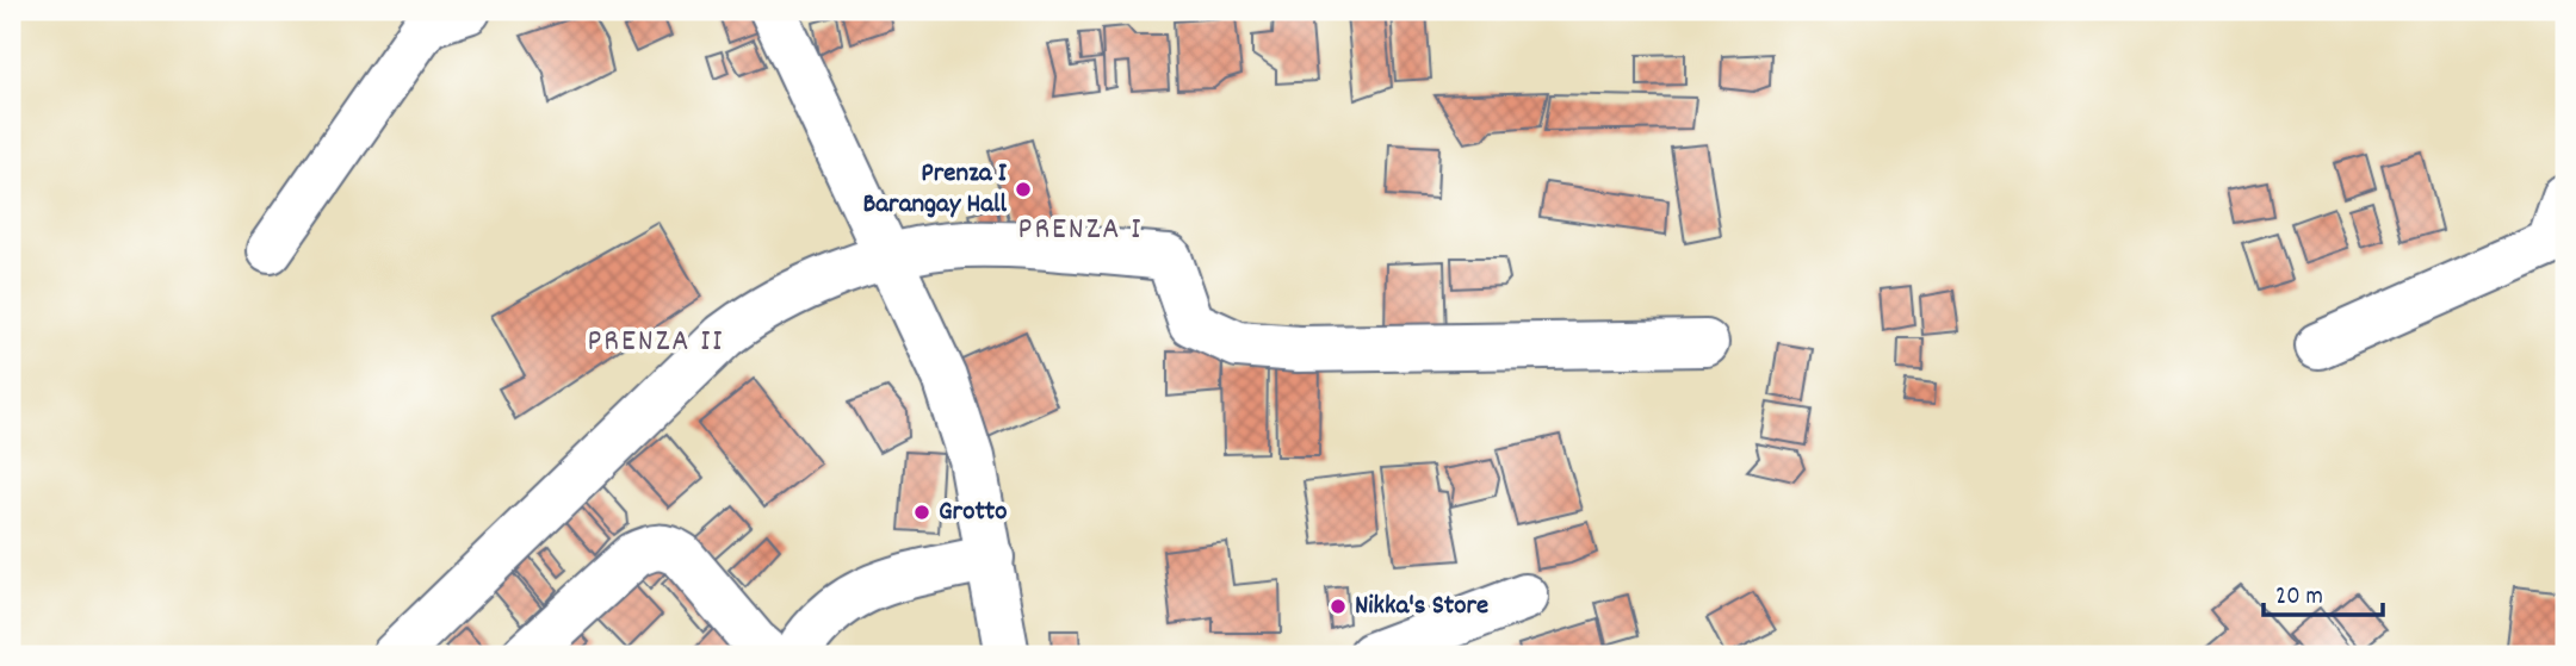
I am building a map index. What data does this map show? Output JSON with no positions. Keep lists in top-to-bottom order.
{
  "districts": ["PRENZA I", "PRENZA II"],
  "places": ["Prenza I Barangay Hall", "Grotto", "Nikka's Store"],
  "scale_bar": "20 m"
}
